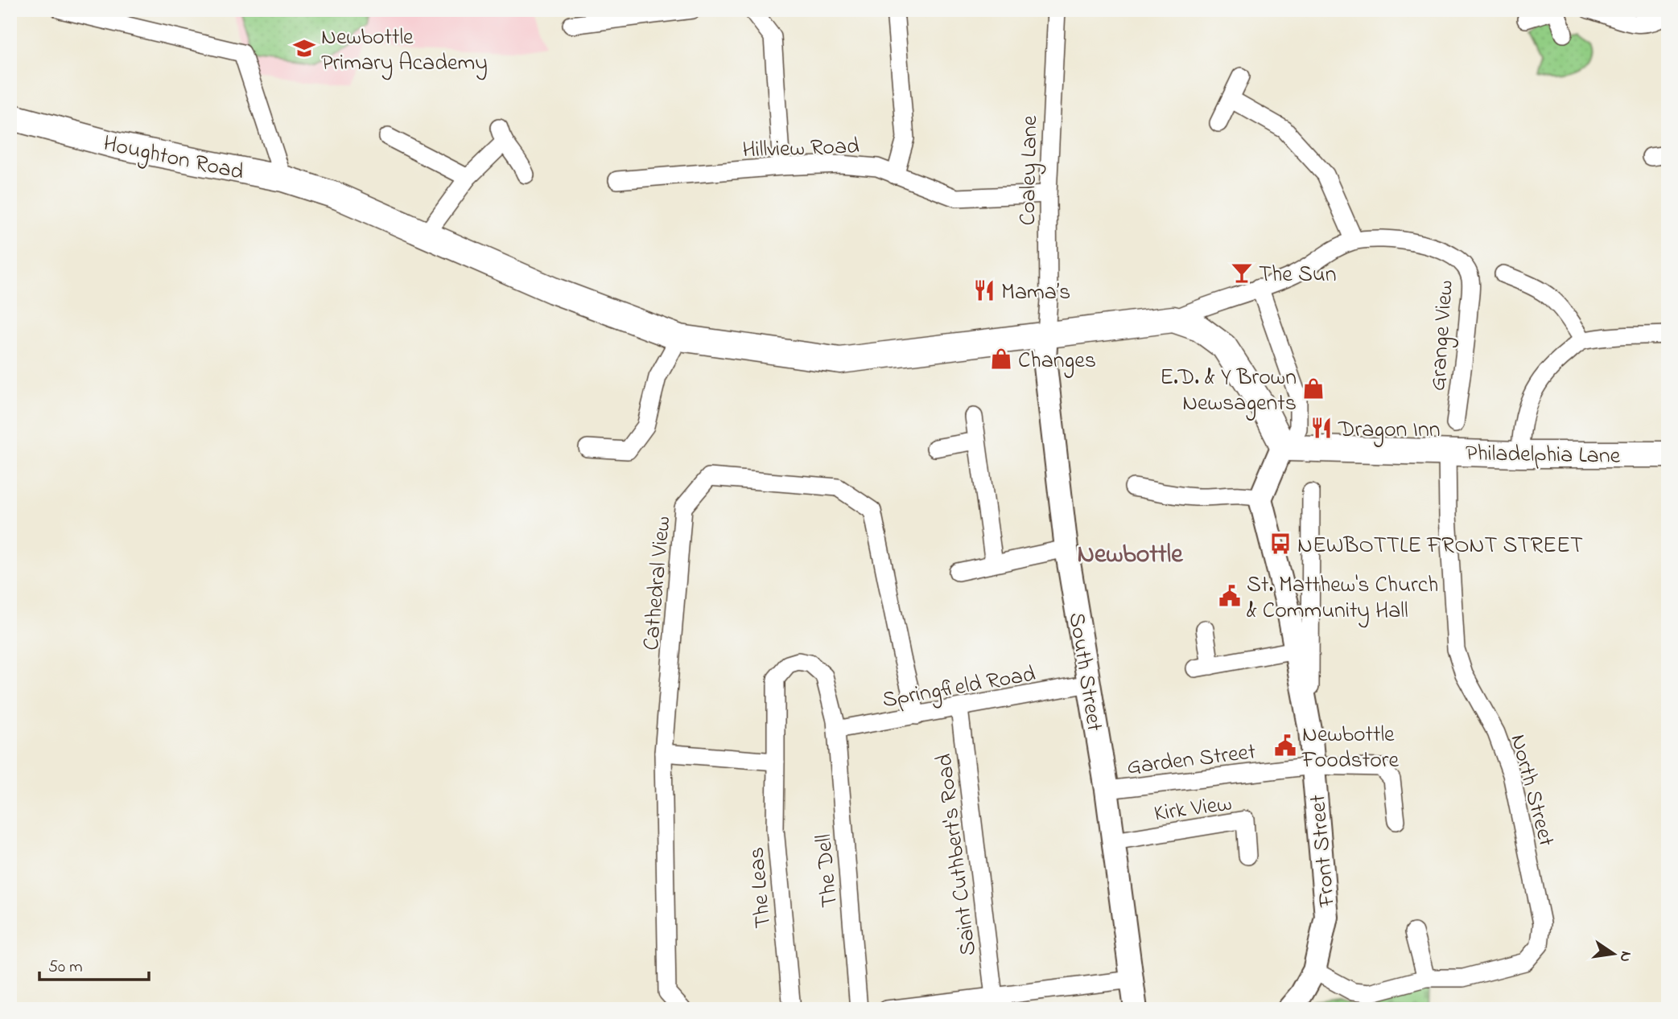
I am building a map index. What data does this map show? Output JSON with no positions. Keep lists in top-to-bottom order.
{
  "streets": {
    "main road": ["Houghton Road", "Philadelphia Lane"],
    "street": [
      "Hillview Road",
      "Coaley Lane",
      "Grange View",
      "Cathedral View",
      "South Street",
      "Springfield Road",
      "Garden Street",
      "North Street",
      "Kirk View",
      "Front Street",
      "Saint Cuthbert's Road",
      "The Dell",
      "The Leas"
    ]
  },
  "crossings": [
    ["Hillview Road", "Coaley Lane"],
    ["Houghton Road", "Coaley Lane"],
    ["Houghton Road", "South Street"],
    ["Coaley Lane", "South Street"],
    ["Philadelphia Lane", "North Street"],
    ["Cathedral View", "Springfield Road"],
    ["South Street", "Springfield Road"],
    ["South Street", "Garden Street"],
    ["South Street", "Kirk View"],
    ["Springfield Road", "Saint Cuthbert's Road"],
    ["Springfield Road", "The Dell"],
    ["Garden Street", "Front Street"],
    ["North Street", "Front Street"],
    ["The Dell", "The Leas"]
  ],
  "districts": ["Newbottle"],
  "places": {
    "school or university": ["Newbottle Primary Academy"],
    "bar": ["The Sun"],
    "restaurant": ["Mama’s", "Dragon Inn"],
    "shop": ["Changes", "E.D. & Y Brown Newsagents"],
    "bus stop": ["NEWBOTTLE FRONT STREET"],
    "public building": ["St. Matthew's Church & Community Hall", "Newbottle Foodstore"]
  },
  "scale_bar": "50 m",
  "north": "right"
}
